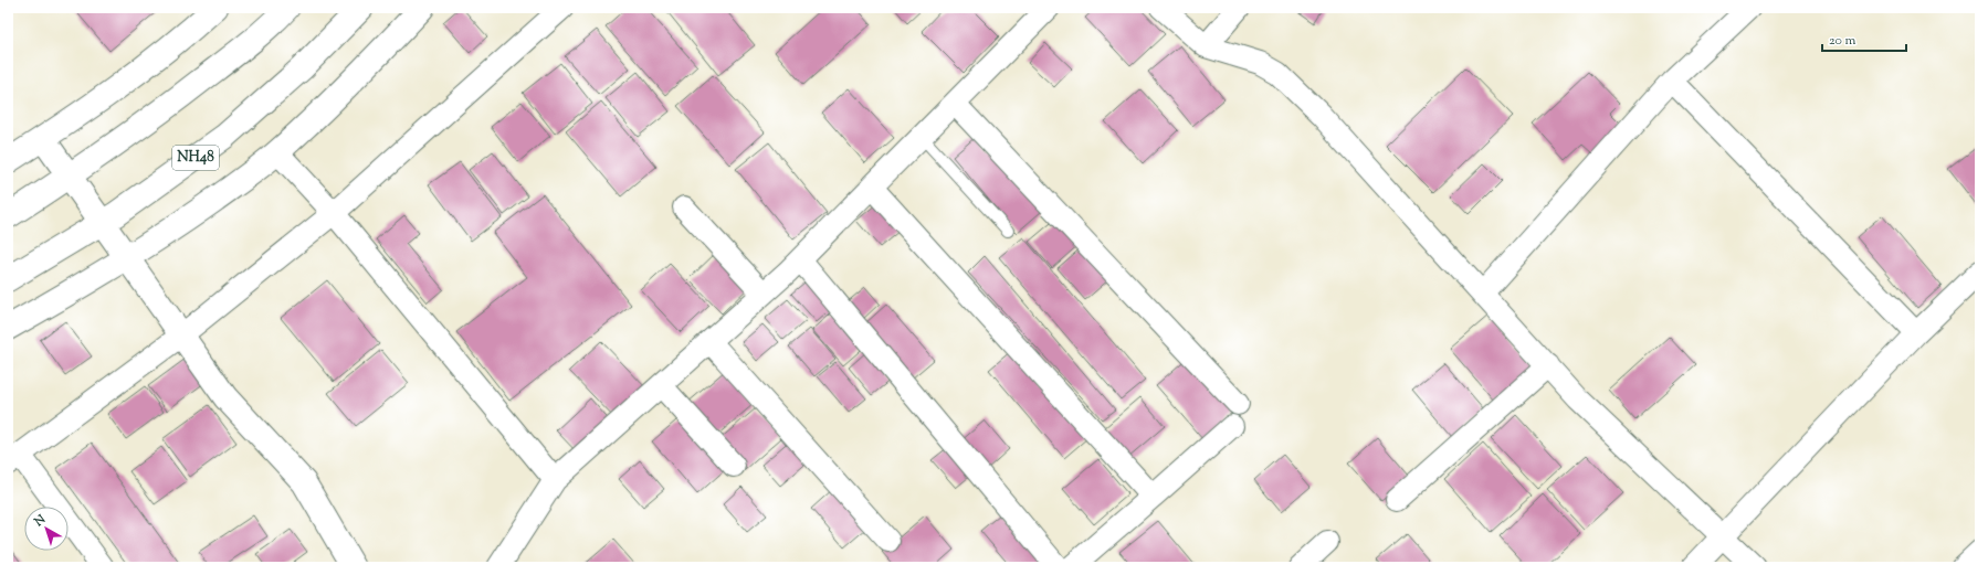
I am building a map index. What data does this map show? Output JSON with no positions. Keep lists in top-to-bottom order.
{
  "streets": {
    "main road": ["NH48"]
  },
  "scale_bar": "20 m",
  "north": "top left"
}
